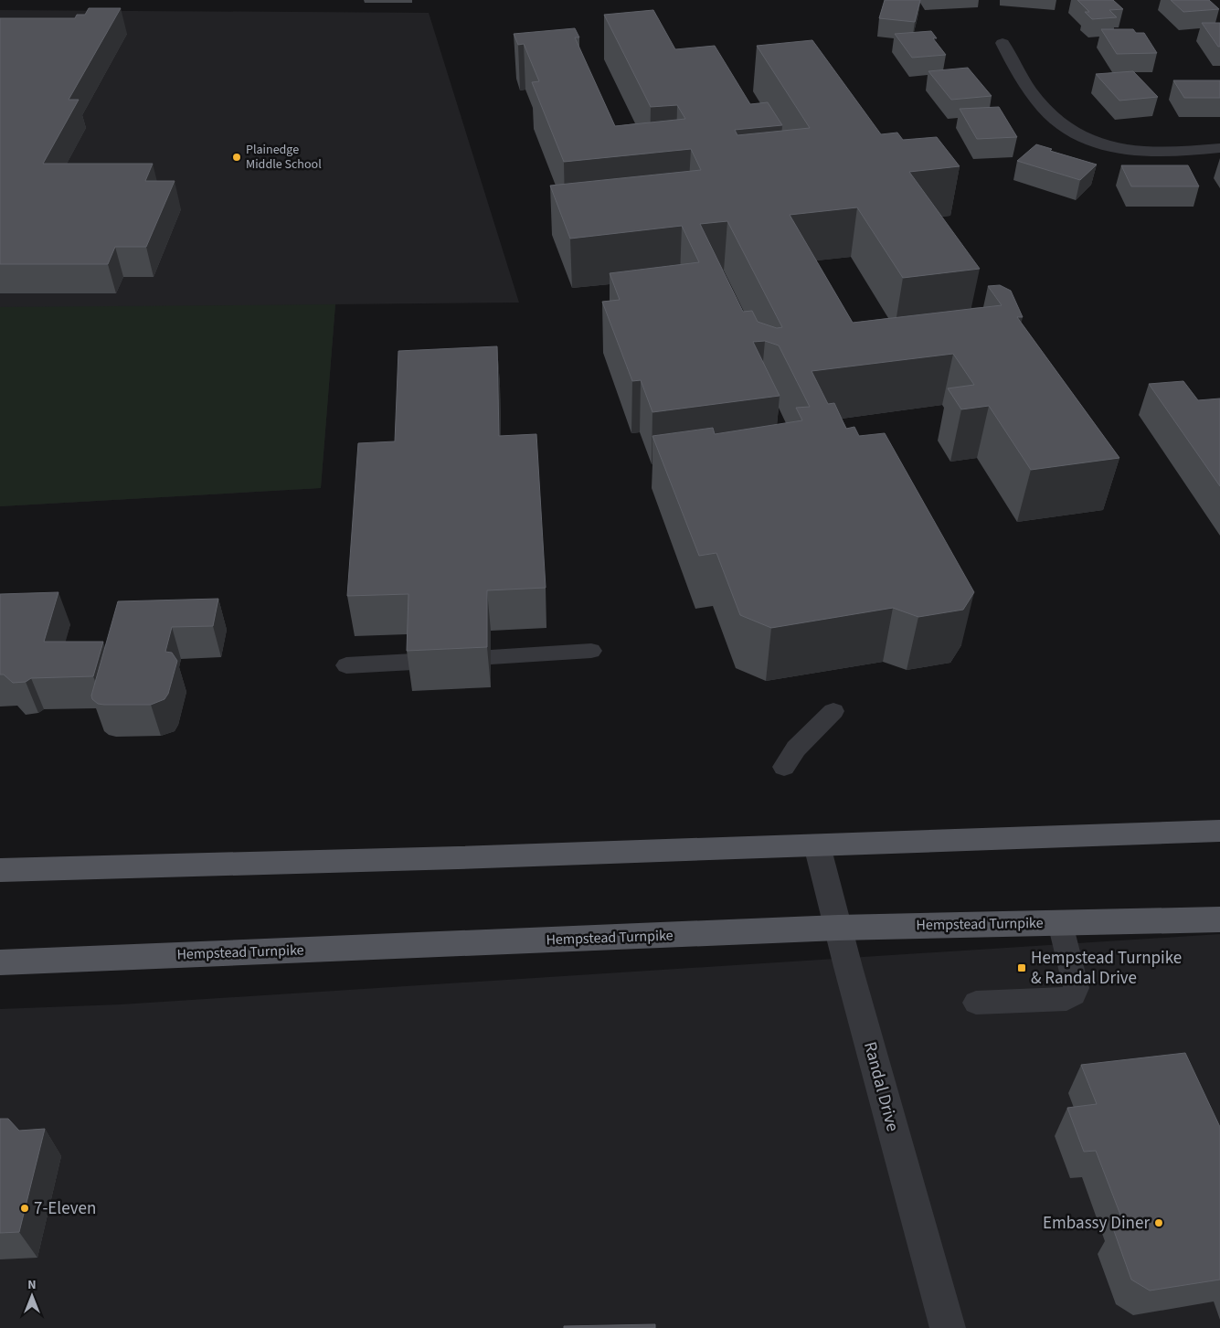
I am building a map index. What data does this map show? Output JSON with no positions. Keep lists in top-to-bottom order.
{
  "streets": {
    "main road": ["Hempstead Turnpike"],
    "street": ["Randal Drive"]
  },
  "crossings": [
    ["Hempstead Turnpike", "Randal Drive"]
  ],
  "places": {
    "other": ["Plainedge Middle School", "7-Eleven", "Embassy Diner"],
    "transit": ["Hempstead Turnpike & Randal Drive"]
  },
  "north": "top"
}
